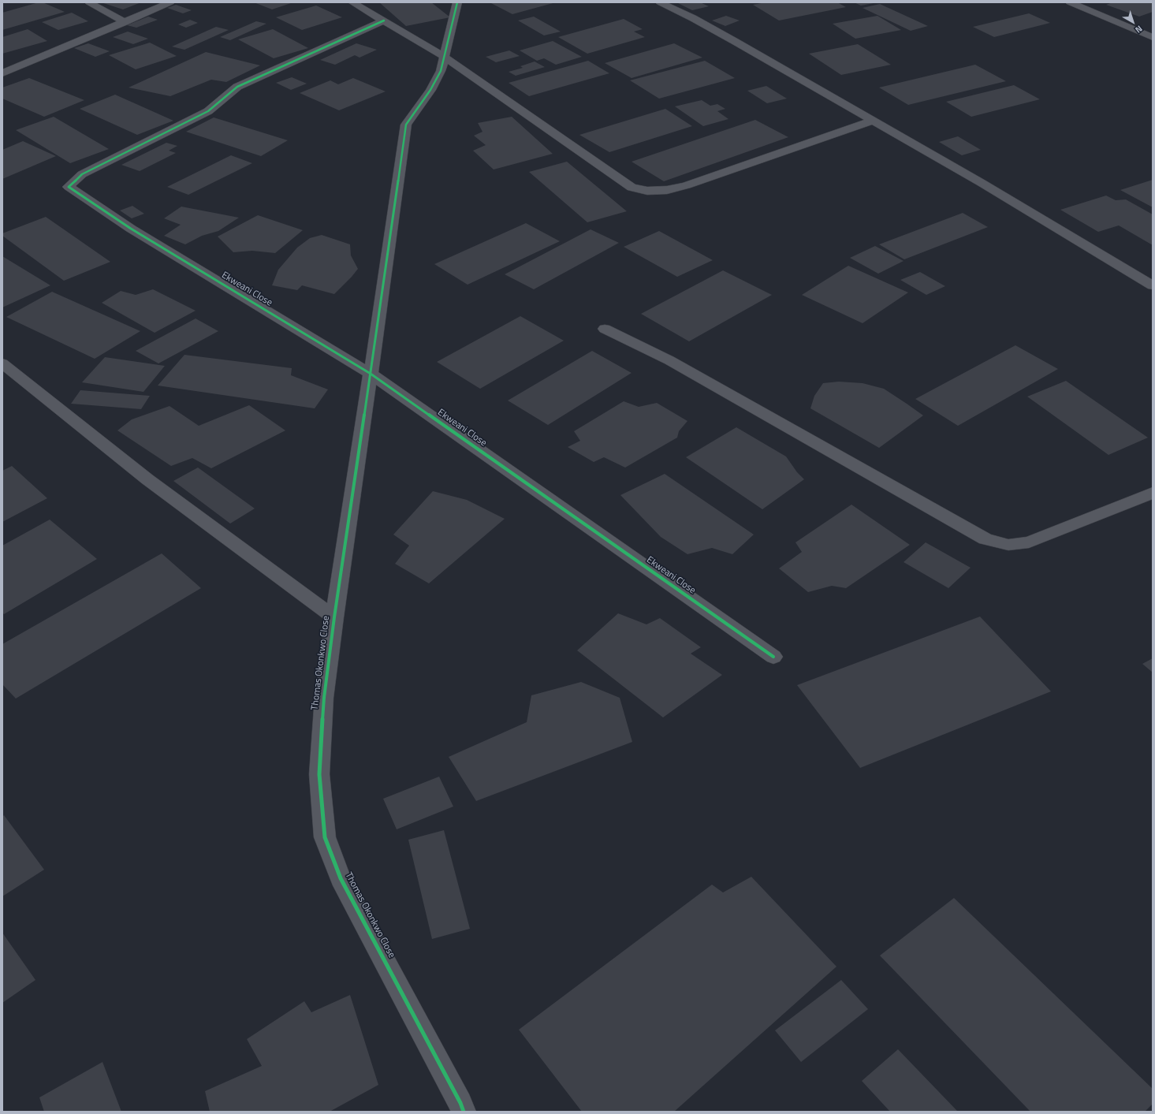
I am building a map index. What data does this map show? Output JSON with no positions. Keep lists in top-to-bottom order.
{
  "streets": {
    "street": ["Ekweani Close", "Thomas Okonkwo Close"]
  },
  "crossings": [
    ["Ekweani Close", "Thomas Okonkwo Close"]
  ],
  "north": "bottom right"
}
